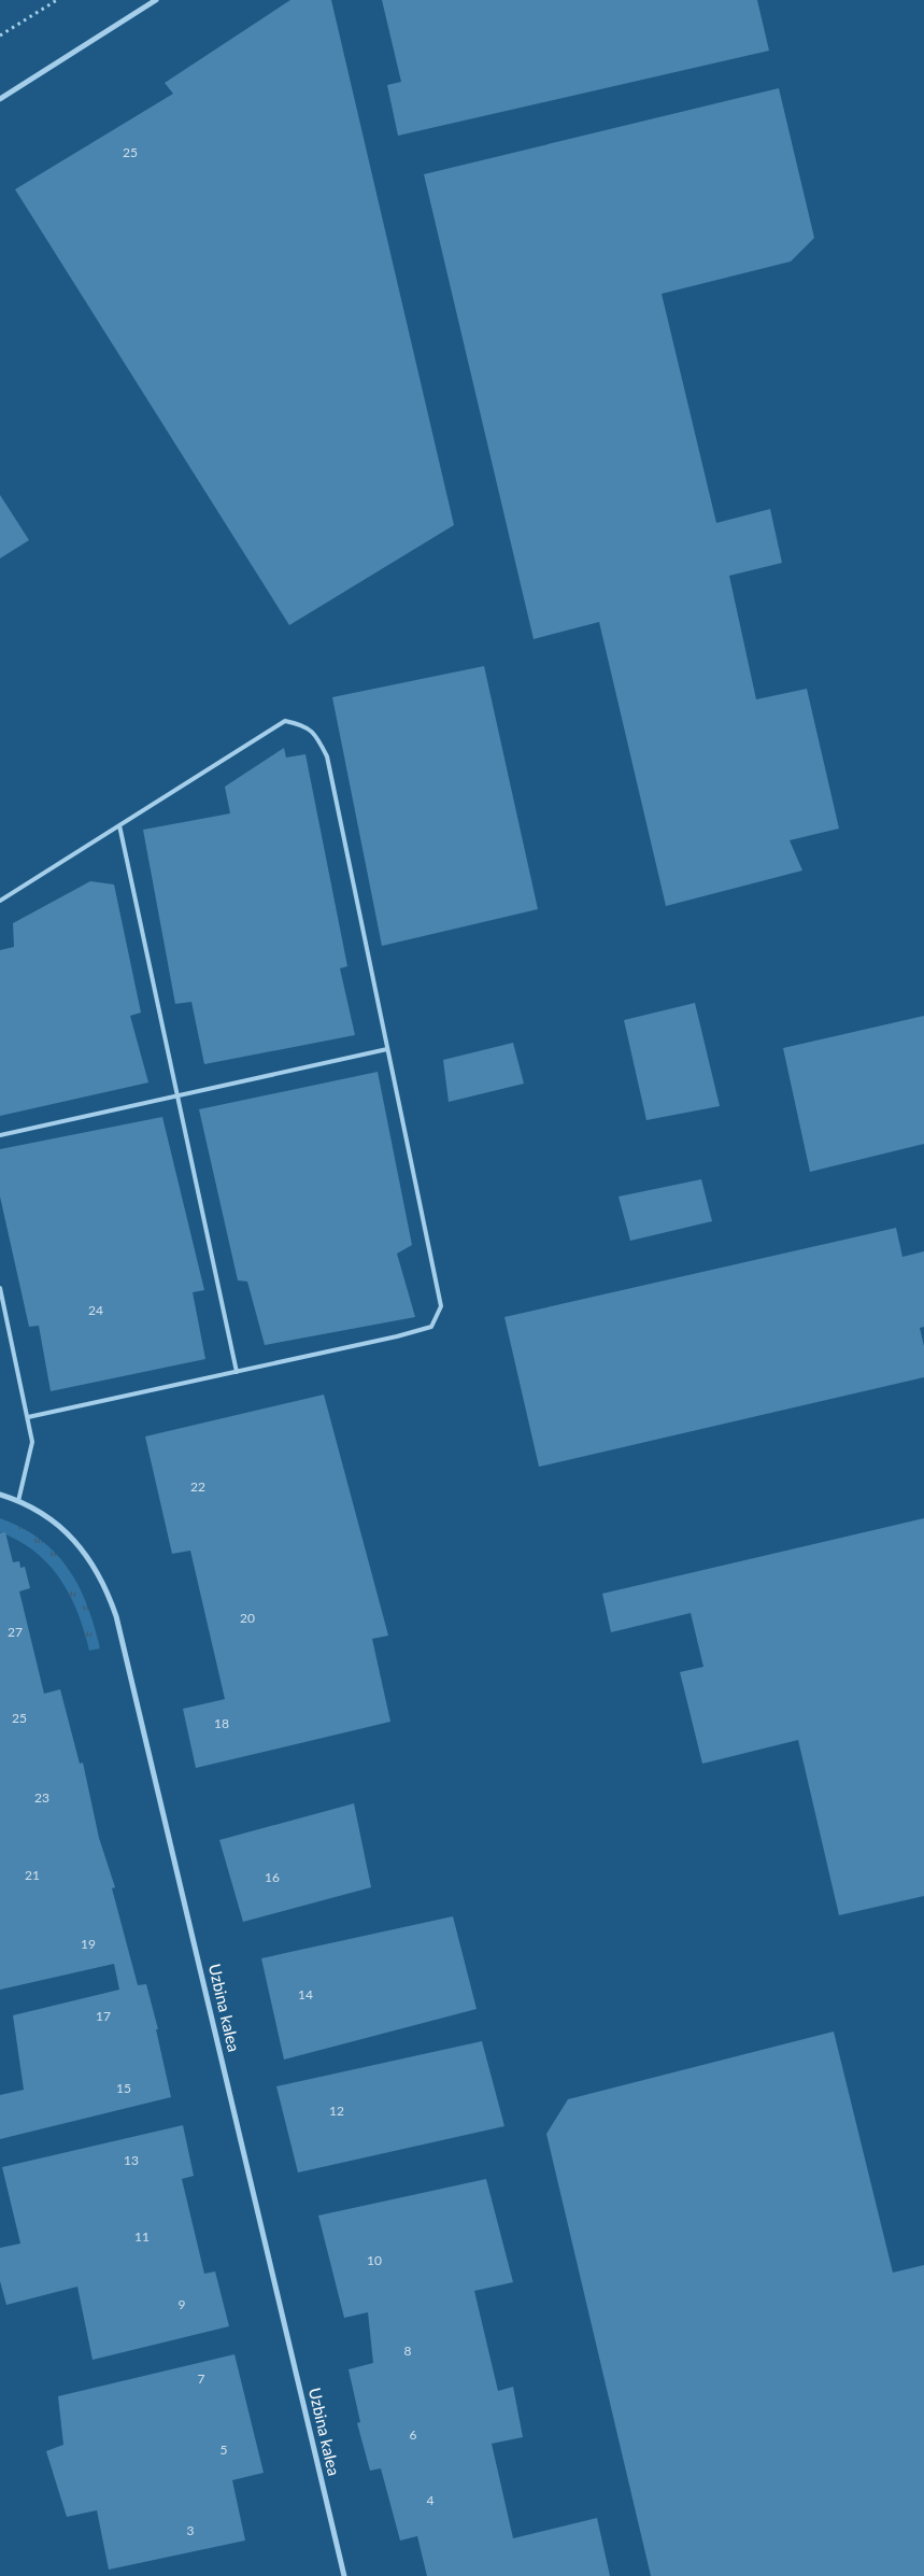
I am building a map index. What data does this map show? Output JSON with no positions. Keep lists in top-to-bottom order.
{
  "streets": {
    "street": ["Uzbina kalea"]
  },
  "house_numbers": [
    "25",
    "24",
    "22",
    "20",
    "27",
    "25",
    "18",
    "23",
    "21",
    "16",
    "19",
    "14",
    "17",
    "15",
    "12",
    "13",
    "11",
    "10",
    "9",
    "8",
    "7",
    "6",
    "5",
    "4",
    "3"
  ]
}
